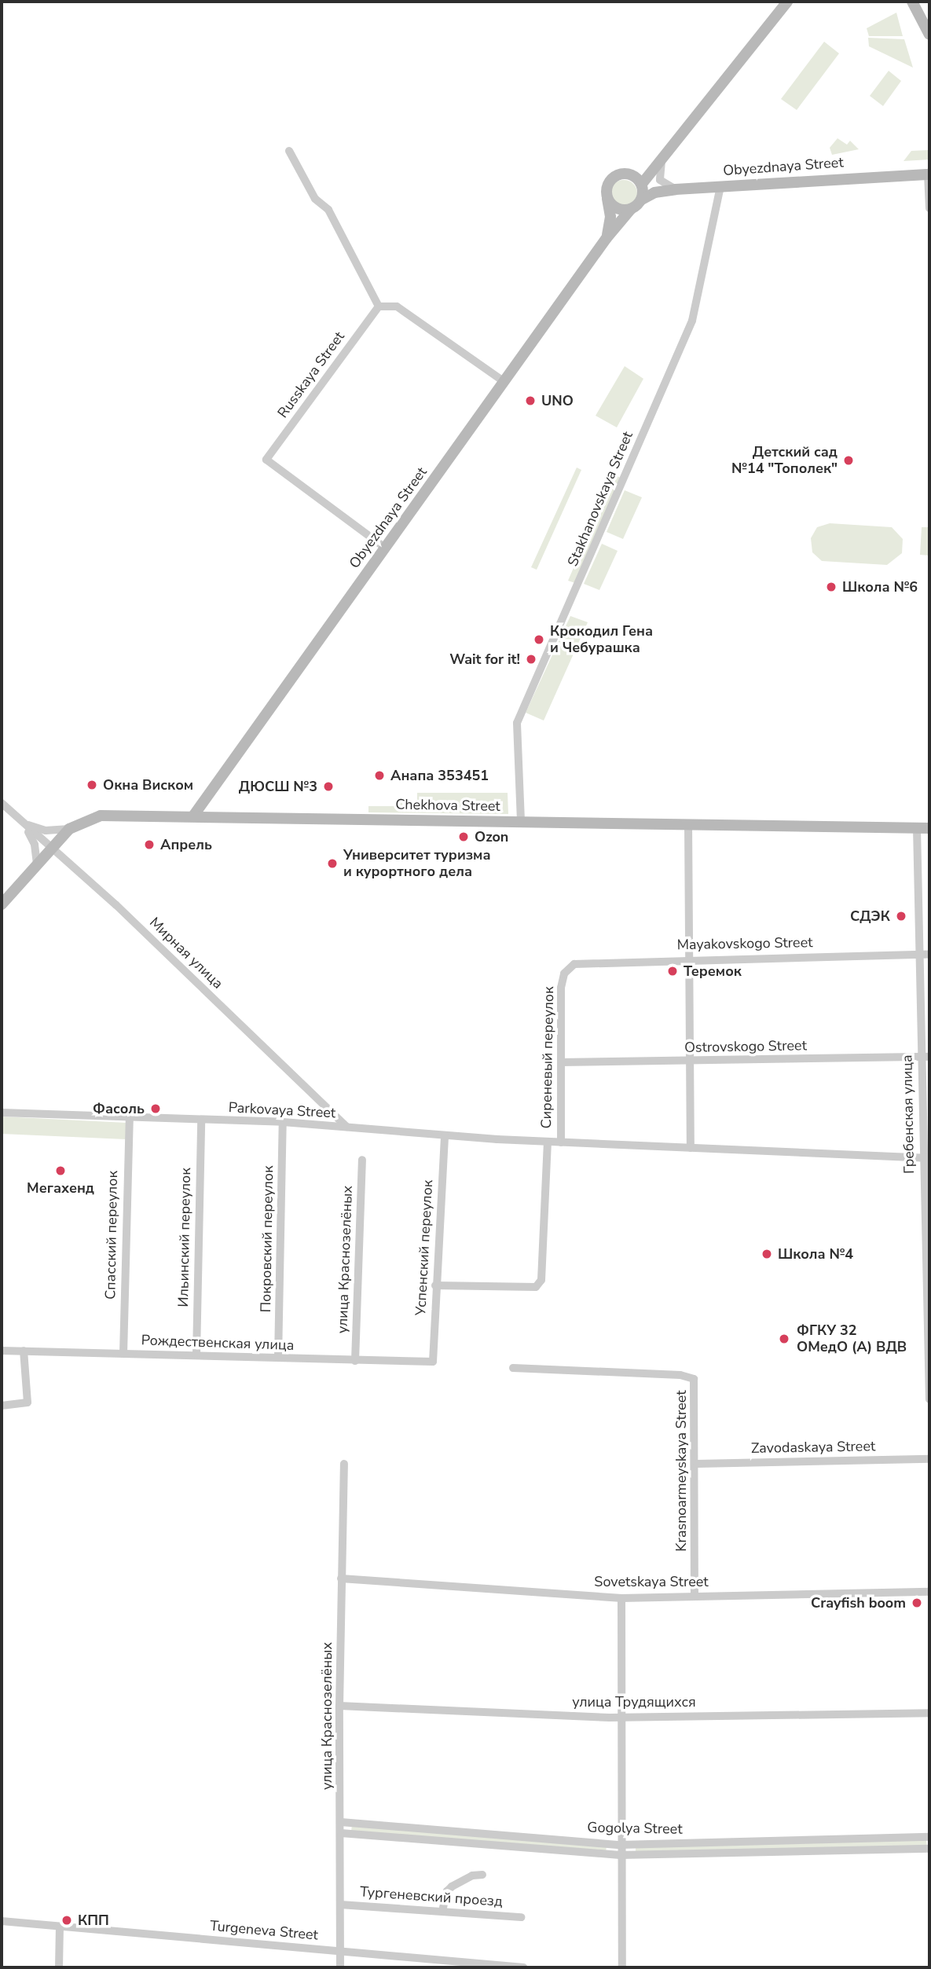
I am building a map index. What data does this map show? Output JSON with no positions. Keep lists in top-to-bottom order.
{
  "streets": {
    "main road": ["Obyezdnaya Street", "Chekhova Street"],
    "street": [
      "Russkaya Street",
      "Stakhanovskaya Street",
      "Mayakovskogo Street",
      "Мирная улица",
      "Ostrovskogo Street",
      "Сиреневый переулок",
      "Parkovaya Street",
      "Гребенская улица",
      "Спасский переулок",
      "Ильинский переулок",
      "Покровский переулок",
      "Успенский переулок",
      "улица Краснозелёных",
      "Рождественская улица",
      "Zavodaskaya Street",
      "Krasnoarmeyskaya Street",
      "Sovetskaya Street",
      "улица Трудящихся",
      "Gogolya Street",
      "Тургеневский проезд",
      "Turgeneva Street"
    ]
  },
  "crossings": [
    ["Obyezdnaya Street", "Russkaya Street"],
    ["Obyezdnaya Street", "Stakhanovskaya Street"],
    ["Obyezdnaya Street", "Chekhova Street"],
    ["Stakhanovskaya Street", "Chekhova Street"],
    ["Chekhova Street", "Мирная улица"],
    ["Chekhova Street", "Гребенская улица"],
    ["Mayakovskogo Street", "Сиреневый переулок"],
    ["Mayakovskogo Street", "Гребенская улица"],
    ["Мирная улица", "Parkovaya Street"],
    ["Ostrovskogo Street", "Сиреневый переулок"],
    ["Ostrovskogo Street", "Гребенская улица"],
    ["Сиреневый переулок", "Parkovaya Street"],
    ["Сиреневый переулок", "Успенский переулок"],
    ["Parkovaya Street", "Гребенская улица"],
    ["Parkovaya Street", "Спасский переулок"],
    ["Parkovaya Street", "Ильинский переулок"],
    ["Parkovaya Street", "Покровский переулок"],
    ["Parkovaya Street", "Успенский переулок"],
    ["Спасский переулок", "Рождественская улица"],
    ["Ильинский переулок", "Рождественская улица"],
    ["Покровский переулок", "Рождественская улица"],
    ["Успенский переулок", "Рождественская улица"],
    ["улица Краснозелёных", "Рождественская улица"],
    ["улица Краснозелёных", "Sovetskaya Street"],
    ["улица Краснозелёных", "улица Трудящихся"],
    ["улица Краснозелёных", "Gogolya Street"],
    ["улица Краснозелёных", "Тургеневский проезд"],
    ["улица Краснозелёных", "Turgeneva Street"],
    ["Zavodaskaya Street", "Krasnoarmeyskaya Street"],
    ["Krasnoarmeyskaya Street", "Sovetskaya Street"]
  ],
  "places": [
    "UNO",
    "Детский сад №14 \"Тополек\"",
    "Школа №6",
    "Крокодил Гена и Чебурашка",
    "Wait for it!",
    "Анапа 353451",
    "Окна Виском",
    "ДЮСШ №3",
    "Ozon",
    "Апрель",
    "Университет туризма и курортного дела",
    "СДЭК",
    "Теремок",
    "Фасоль",
    "Мегахенд",
    "Школа №4",
    "ФГКУ 32 ОМедО (А) ВДВ",
    "Crayfish boom",
    "КПП"
  ]
}
